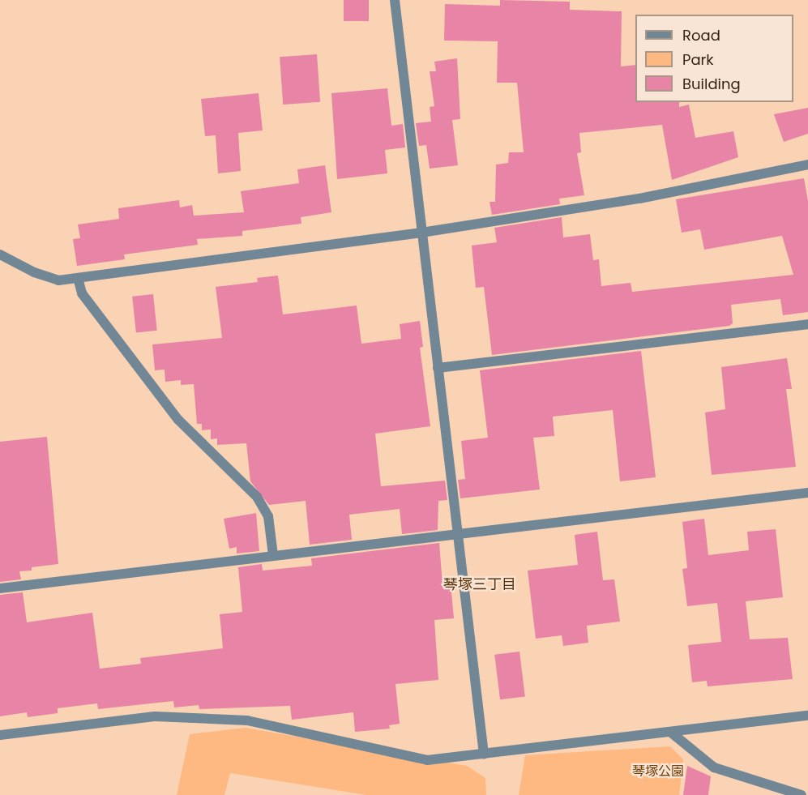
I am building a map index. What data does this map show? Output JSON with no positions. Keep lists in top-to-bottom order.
{
  "districts": ["琴塚三丁目"],
  "parks": ["琴塚公園"],
  "legend": ["Road", "Park", "Building"]
}
